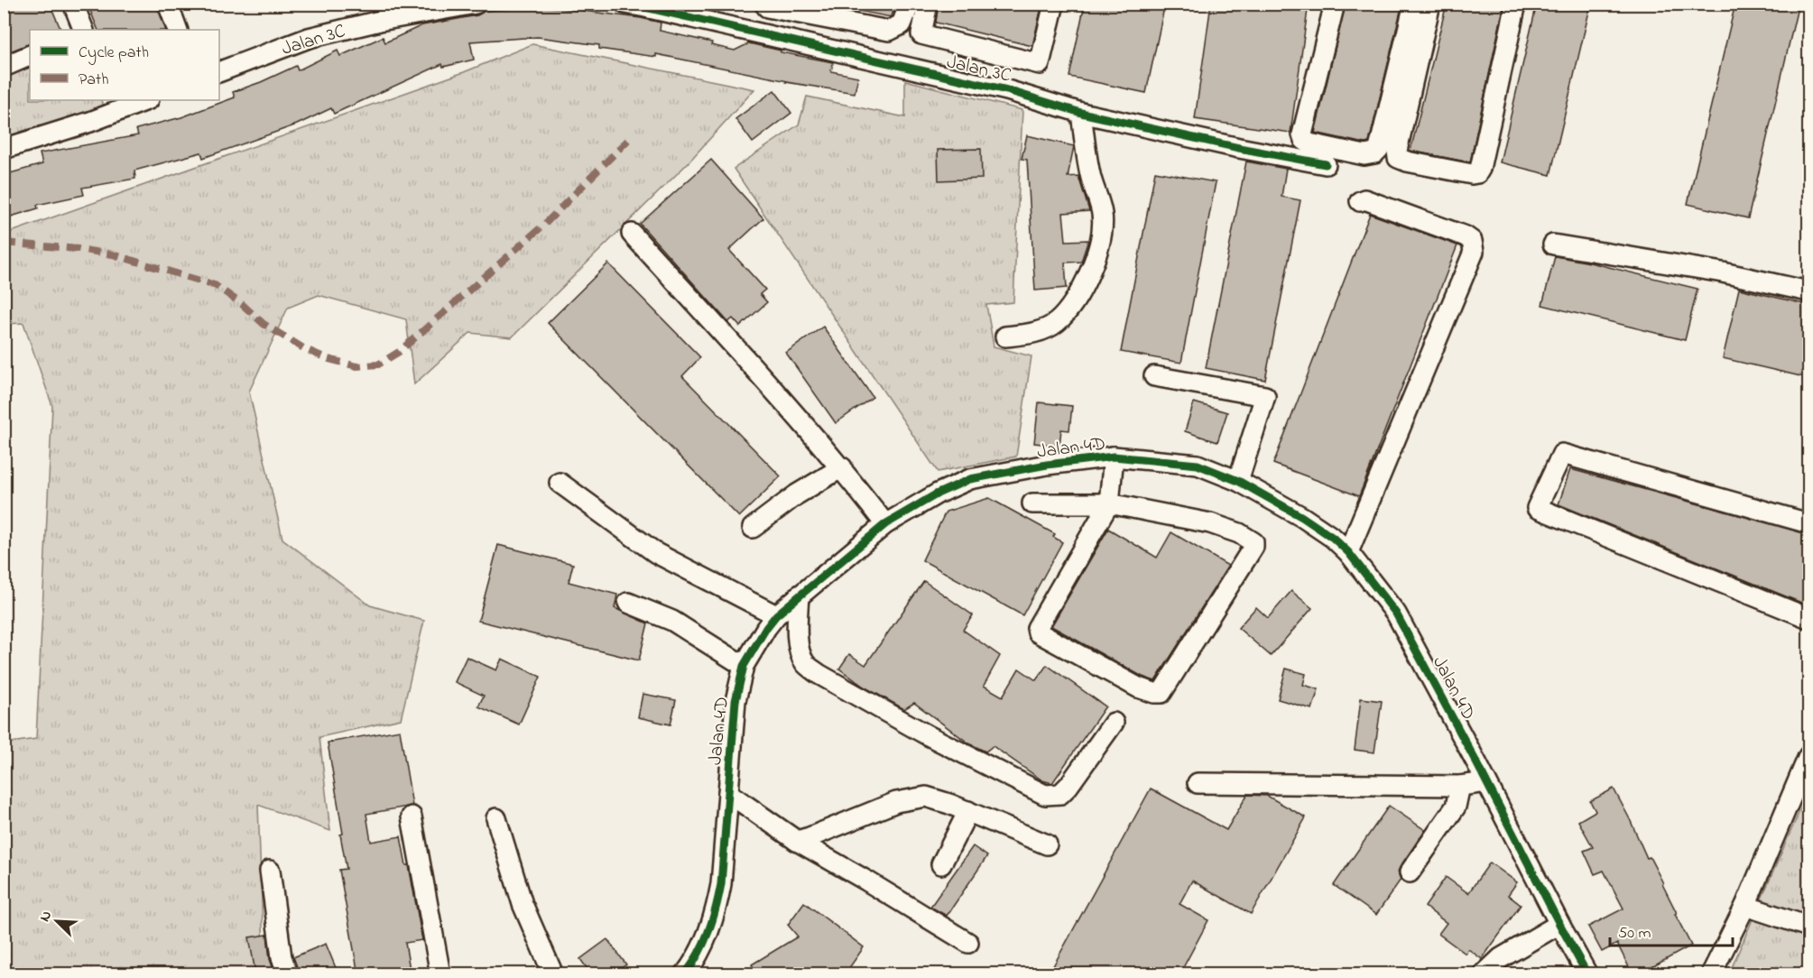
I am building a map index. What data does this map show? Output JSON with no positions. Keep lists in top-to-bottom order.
{
  "streets": {
    "street": ["Jalan 3C", "Jalan 4D"]
  },
  "legend": ["Cycle path", "Path"],
  "scale_bar": "50 m",
  "north": "top left"
}
